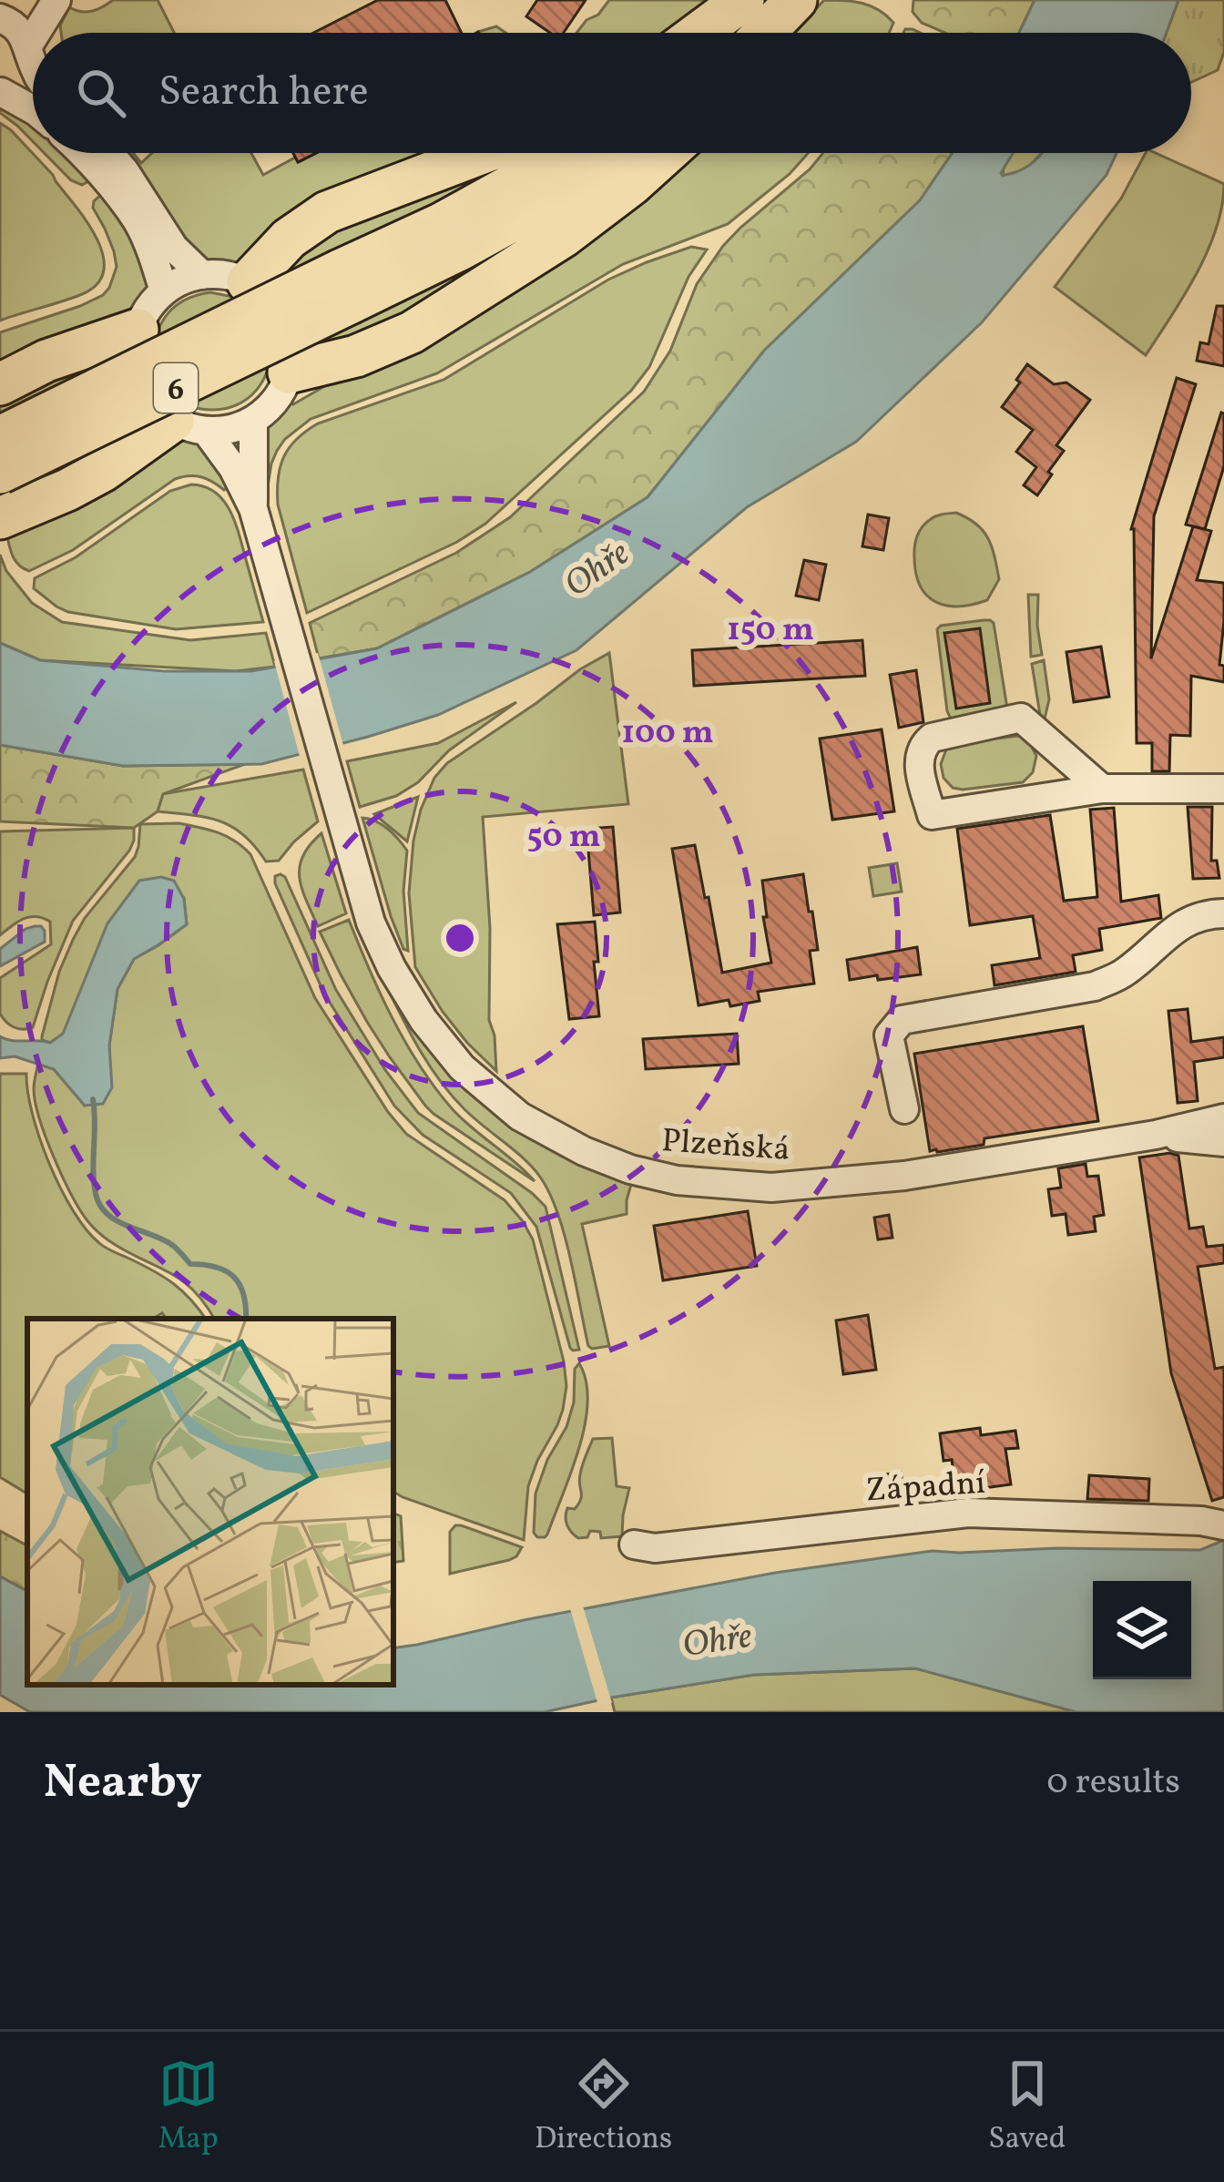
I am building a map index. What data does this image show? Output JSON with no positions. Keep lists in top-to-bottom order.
{
  "streets": {
    "highway": ["6"],
    "street": ["Plzeňská", "Západní"]
  },
  "water": ["Ohře"],
  "page": {
    "search": "Search here",
    "heading": ["Nearby", "0 results"],
    "nav": ["Map", "Directions", "Saved"]
  },
  "rings": ["150 m", "100 m", "50 m"]
}
